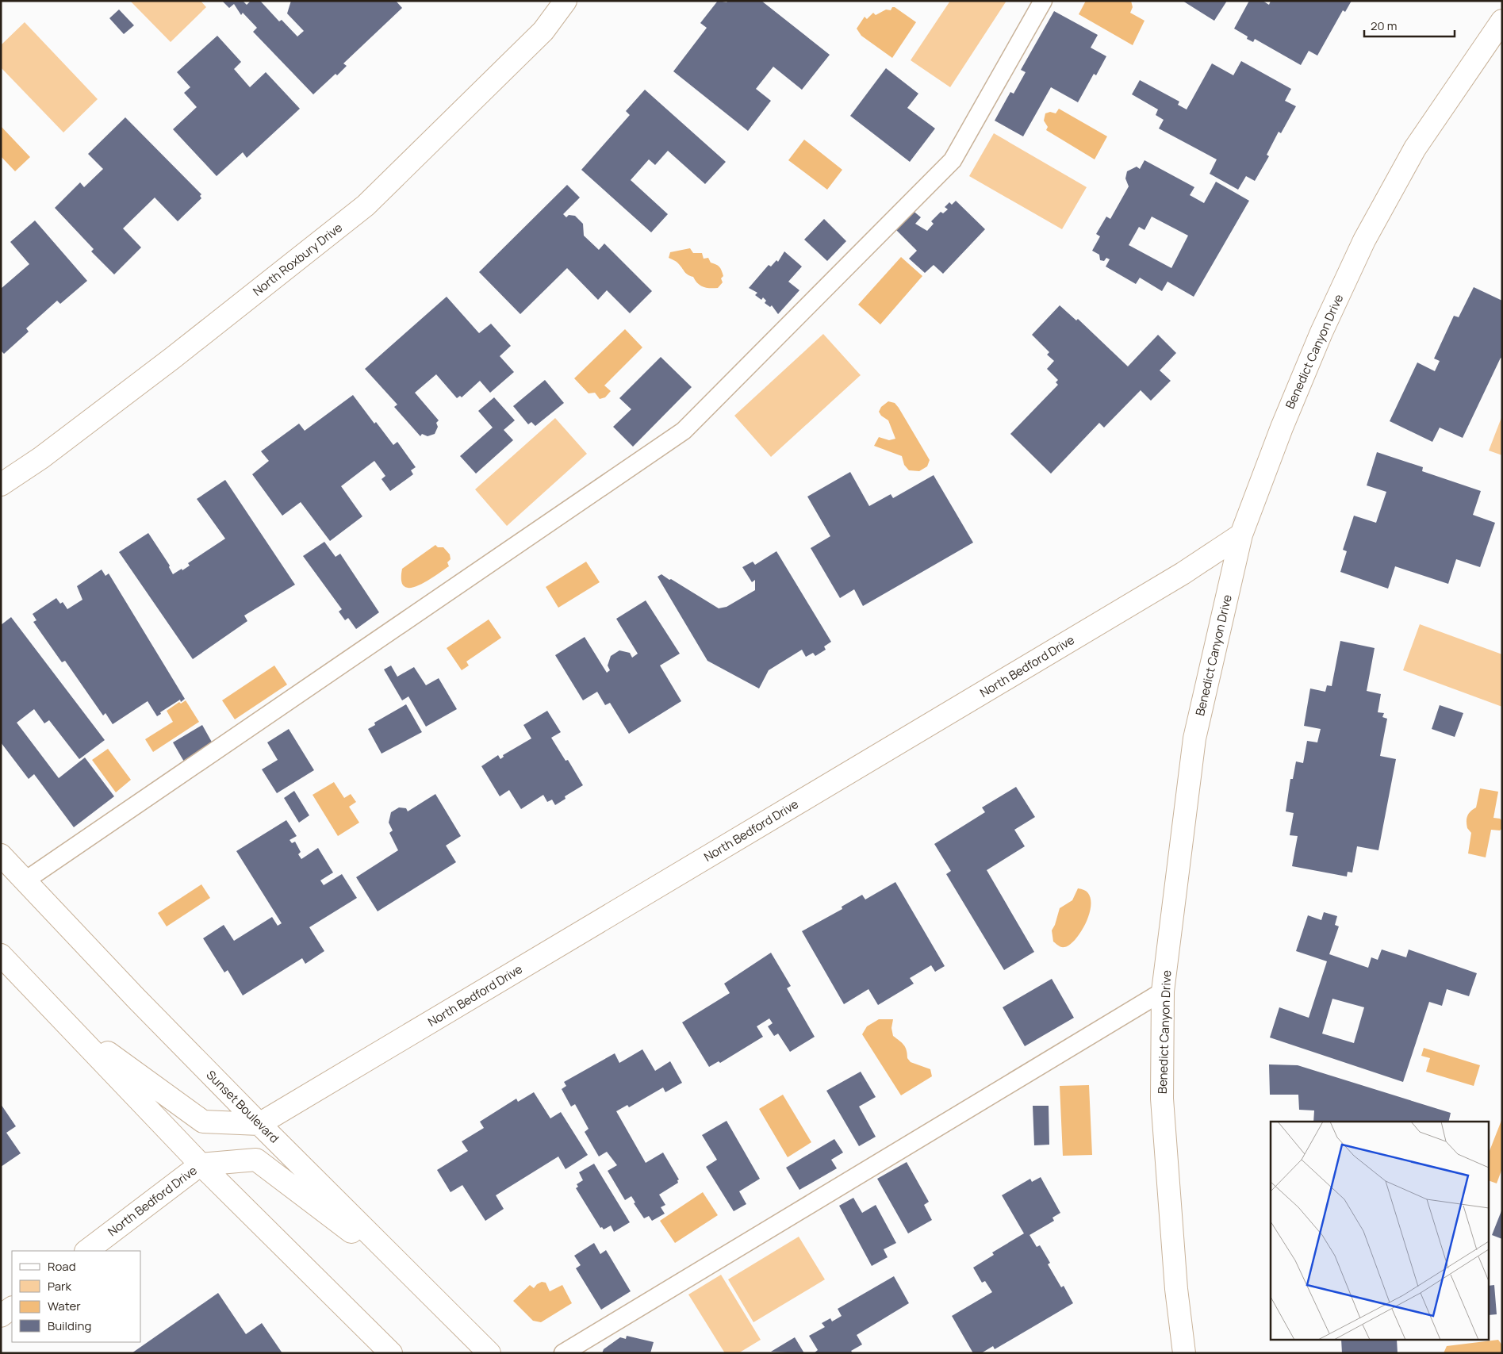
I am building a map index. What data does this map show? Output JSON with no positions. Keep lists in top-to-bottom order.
{
  "streets": {
    "street": [
      "North Roxbury Drive",
      "Benedict Canyon Drive",
      "North Bedford Drive",
      "Sunset Boulevard"
    ]
  },
  "crossings": [
    ["Benedict Canyon Drive", "North Bedford Drive"],
    ["North Bedford Drive", "Sunset Boulevard"]
  ],
  "legend": [
    "Road",
    "Park",
    "Water",
    "Building"
  ],
  "scale_bar": "20 m"
}
